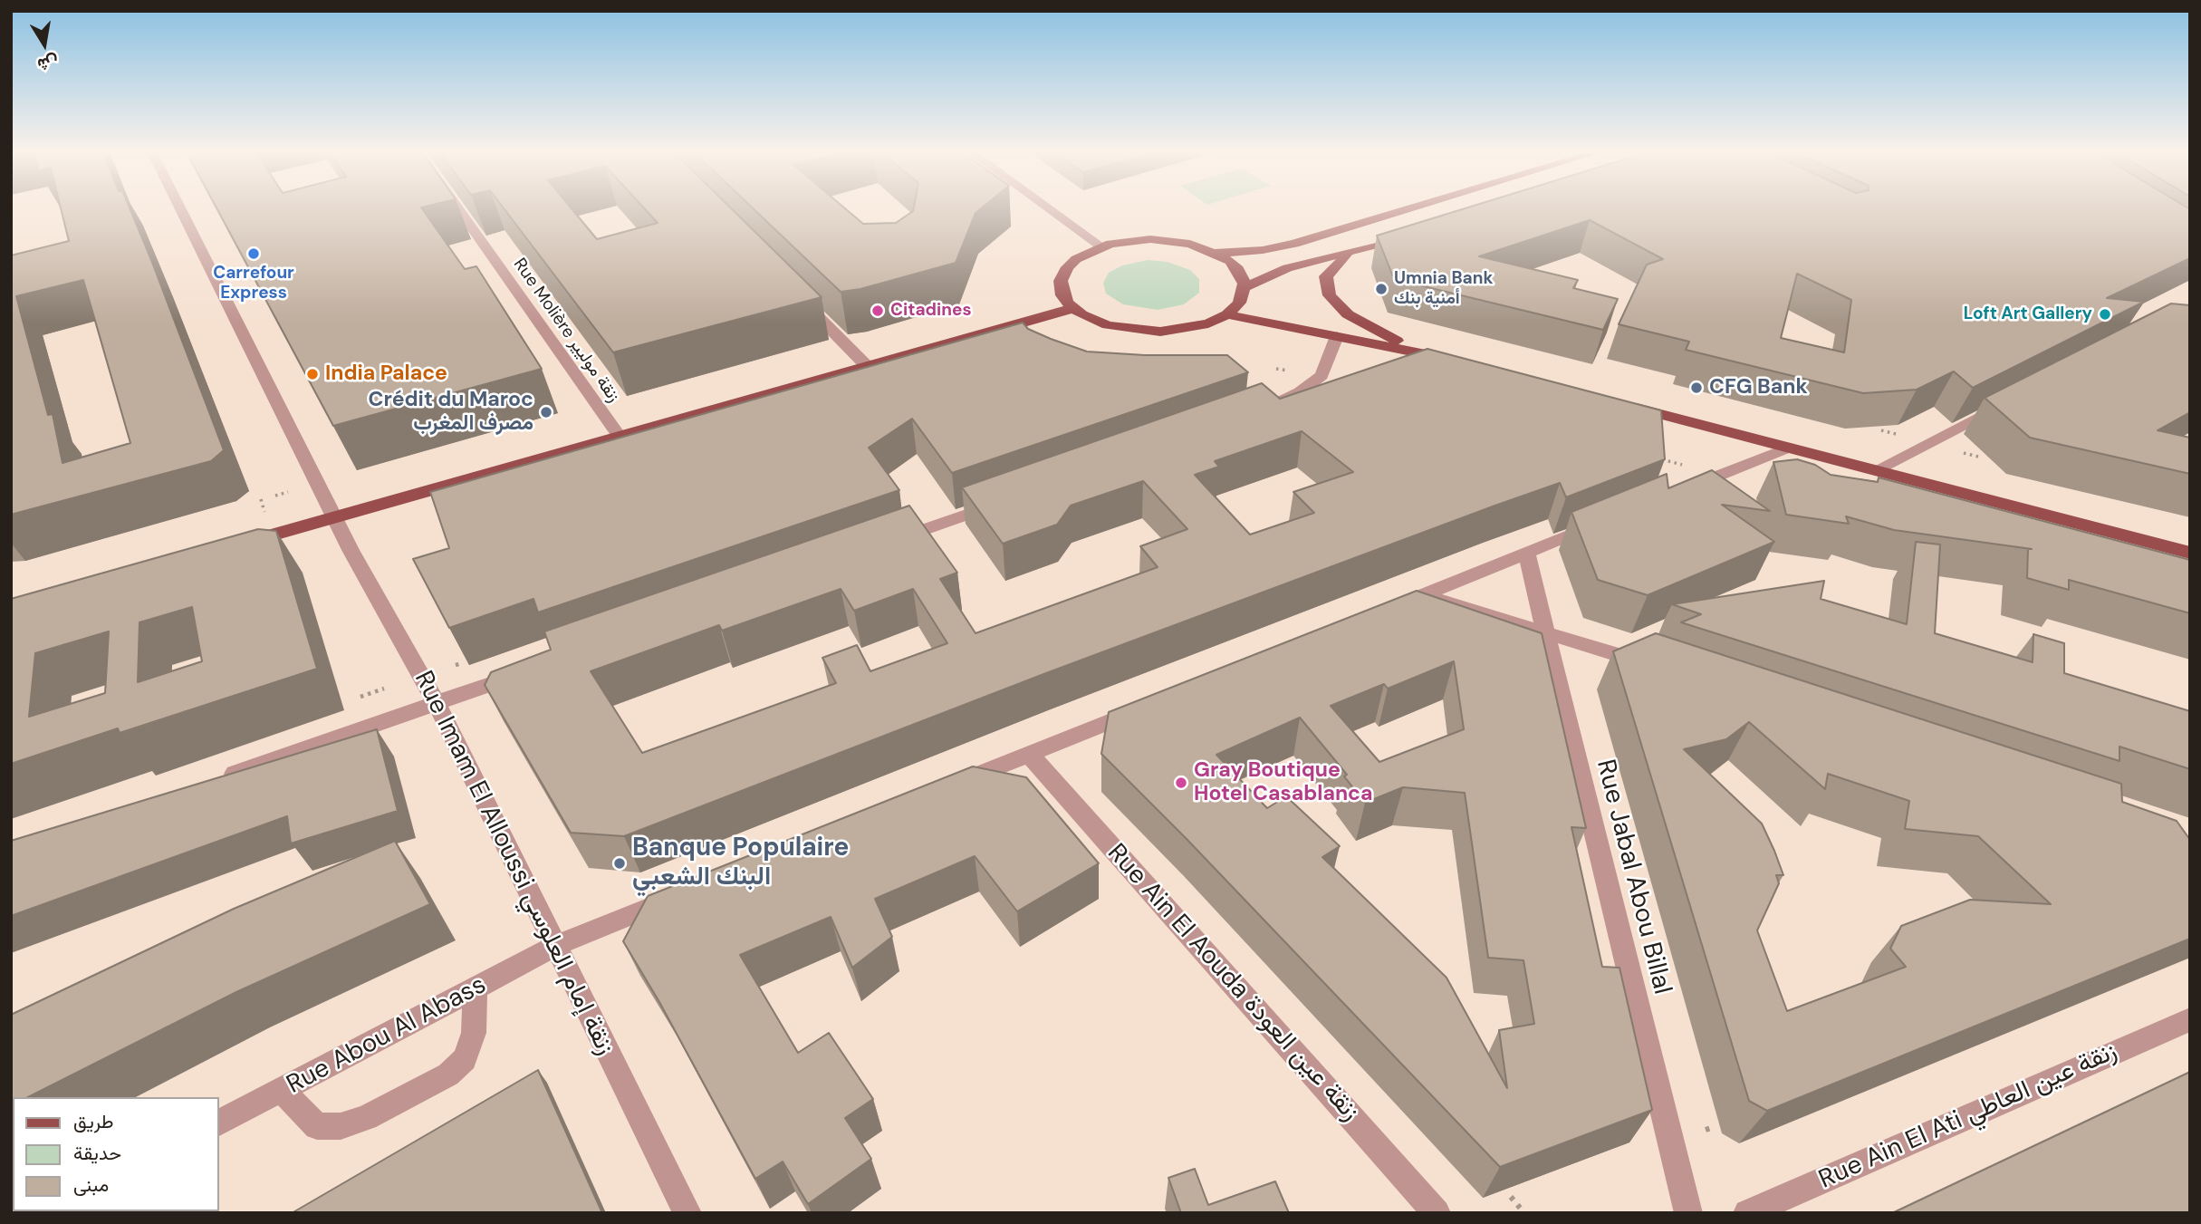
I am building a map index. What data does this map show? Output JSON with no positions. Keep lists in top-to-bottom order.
{
  "streets": {
    "street": [
      "Rue Molière زنقة موليير",
      "Rue Imam El Alloussi زنقة إمام العلوسي",
      "Rue Jabal Abou Billal",
      "Rue Ain El Aouda زنقة عين العودة",
      "Rue Abou Al Abass",
      "Rue Ain El Ati زنقة عين العاطي"
    ]
  },
  "crossings": [
    ["Rue Imam El Alloussi زنقة إمام العلوسي", "Rue Abou Al Abass"]
  ],
  "places": [
    "Carrefour Express",
    "Umnia Bank أمنية بنك",
    "Citadines",
    "Loft Art Gallery",
    "India Palace",
    "CFG Bank",
    "Crédit du Maroc مصرف المغرب",
    "Gray Boutique Hotel Casablanca",
    "Banque Populaire البنك الشعبي"
  ],
  "legend": ["طريق", "حديقة", "مبنى"],
  "north": "bottom"
}
